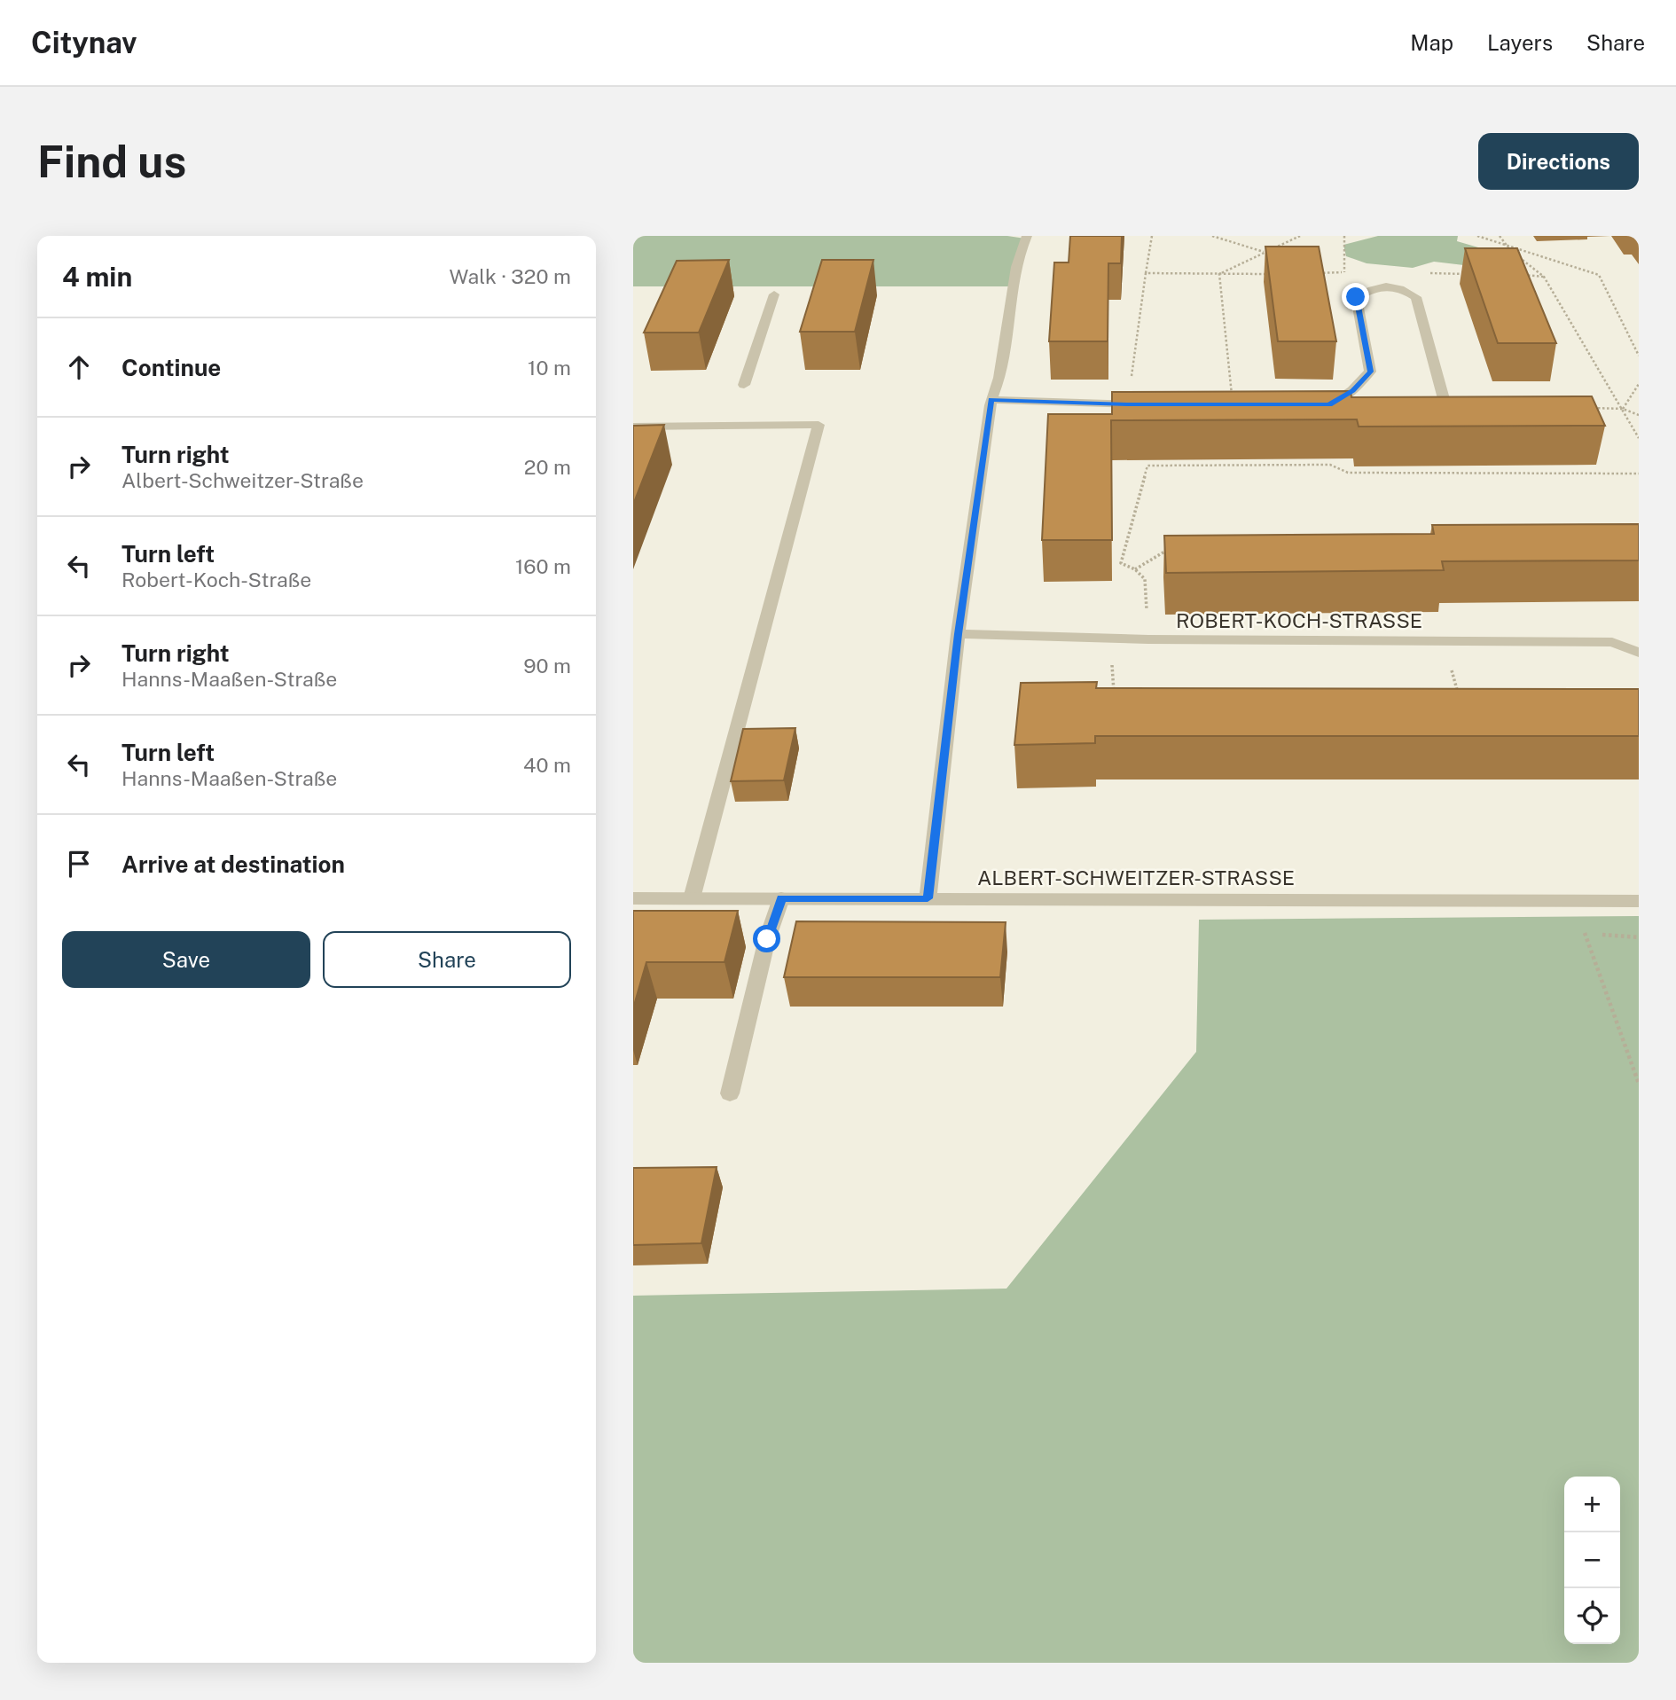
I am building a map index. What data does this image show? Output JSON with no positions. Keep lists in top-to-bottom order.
{
  "streets": {
    "street": ["ROBERT-KOCH-STRASSE", "ALBERT-SCHWEITZER-STRASSE"]
  },
  "page": {
    "header": "Citynav",
    "nav": ["Map", "Layers", "Share"],
    "buttons": [
      "Directions",
      ["Save", "Share"]
    ],
    "title": "Find us",
    "heading": ["4 min", "Walk · 320 m"],
    "list": [
      ["Continue", "10 m"],
      ["Turn right", "Albert-Schweitzer-Straße", "20 m"],
      ["Turn left", "Robert-Koch-Straße", "160 m"],
      ["Turn right", "Hanns-Maaßen-Straße", "90 m"],
      ["Turn left", "Hanns-Maaßen-Straße", "40 m"],
      "Arrive at destination"
    ],
    "map_buttons": ["+", "−"]
  }
}
